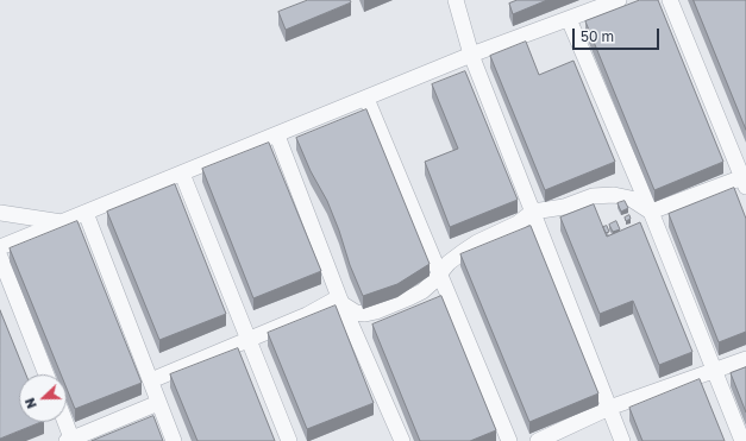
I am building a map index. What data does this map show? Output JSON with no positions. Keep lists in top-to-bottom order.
{
  "scale_bar": "50 m",
  "north": "left"
}
